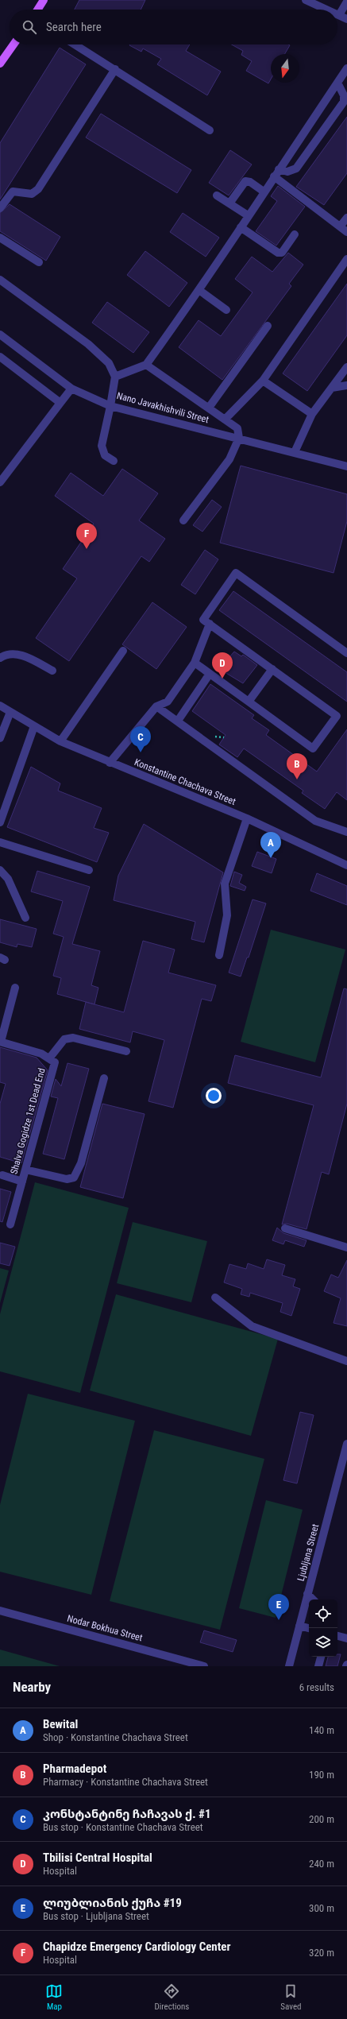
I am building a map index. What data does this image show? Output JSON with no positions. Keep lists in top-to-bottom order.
{
  "streets": {
    "street": [
      "Nano Javakhishvili Street",
      "Konstantine Chachava Street",
      "Shalva Gogidze 1st Dead End",
      "Ljubljana Street",
      "Nodar Bokhua Street"
    ]
  },
  "north": "bottom",
  "page": {
    "search": "Search here",
    "pins": [
      "F",
      "D",
      "C",
      "B",
      "A",
      "E"
    ],
    "heading": ["Nearby", "6 results"],
    "list": [
      {
        "mark": "A",
        "name": "Bewital",
        "note": "Shop · Konstantine Chachava Street",
        "value": "140 m"
      },
      {
        "mark": "B",
        "name": "Pharmadepot",
        "note": "Pharmacy · Konstantine Chachava Street",
        "value": "190 m"
      },
      {
        "mark": "C",
        "name": "კონსტანტინე ჩაჩავას ქ. #1",
        "note": "Bus stop · Konstantine Chachava Street",
        "value": "200 m"
      },
      {
        "mark": "D",
        "name": "Tbilisi Central Hospital",
        "note": "Hospital",
        "value": "240 m"
      },
      {
        "mark": "E",
        "name": "ლიუბლიანის ქუჩა #19",
        "note": "Bus stop · Ljubljana Street",
        "value": "300 m"
      },
      {
        "mark": "F",
        "name": "Chapidze Emergency Cardiology Center",
        "note": "Hospital",
        "value": "320 m"
      }
    ],
    "nav": ["Map", "Directions", "Saved"]
  }
}
